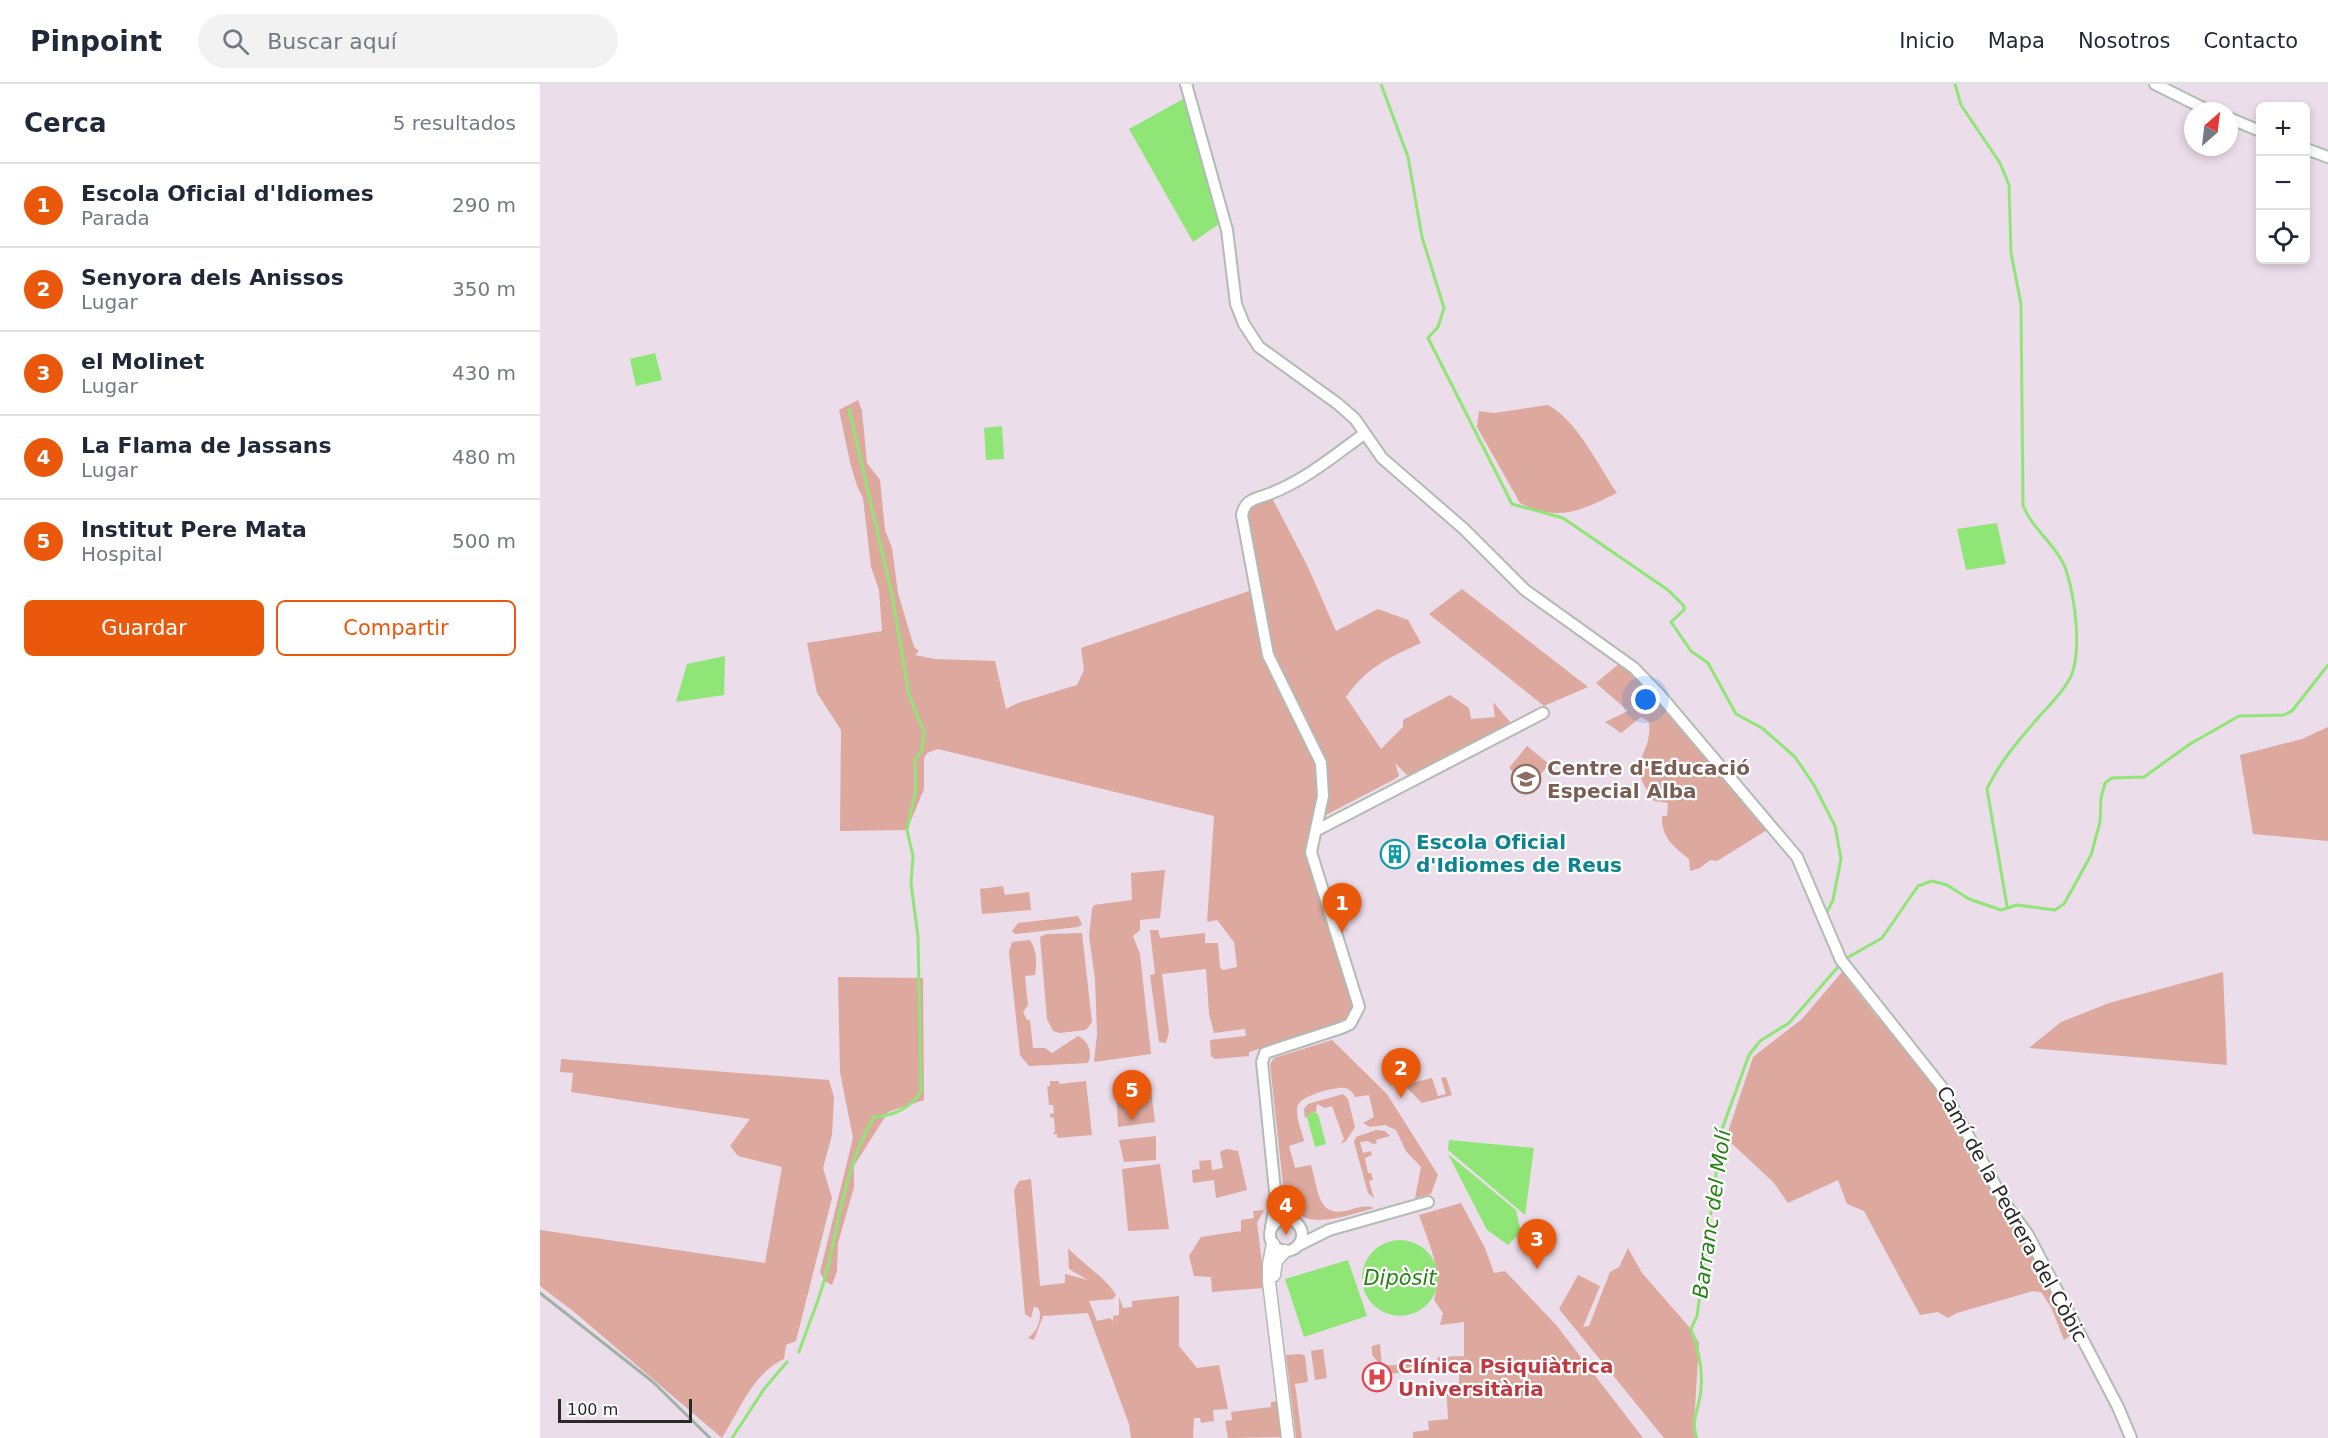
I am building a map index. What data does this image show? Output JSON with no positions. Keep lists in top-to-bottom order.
{
  "streets": {
    "street": ["Camí de la Pedrera del Còbic"]
  },
  "water": ["Barranc del Molí", "Dipòsit"],
  "places": {
    "school or university": ["Centre d'Educació Especial Alba"],
    "building": ["Escola Oficial d'Idiomes de Reus"],
    "hospital": ["Clínica Psiquiàtrica Universitària"]
  },
  "scale_bar": "100 m",
  "north": "top right",
  "page": {
    "header": "Pinpoint",
    "search": "Buscar aquí",
    "nav": [
      "Inicio",
      "Mapa",
      "Nosotros",
      "Contacto"
    ],
    "heading": ["Cerca", "5 resultados"],
    "map_buttons": ["+", "−"],
    "list": [
      {
        "mark": "1",
        "name": "Escola Oficial d'Idiomes",
        "note": "Parada",
        "value": "290 m"
      },
      {
        "mark": "2",
        "name": "Senyora dels Anissos",
        "note": "Lugar",
        "value": "350 m"
      },
      {
        "mark": "3",
        "name": "el Molinet",
        "note": "Lugar",
        "value": "430 m"
      },
      {
        "mark": "4",
        "name": "La Flama de Jassans",
        "note": "Lugar",
        "value": "480 m"
      },
      {
        "mark": "5",
        "name": "Institut Pere Mata",
        "note": "Hospital",
        "value": "500 m"
      }
    ],
    "buttons": ["Guardar", "Compartir"],
    "pins": [
      "1",
      "2",
      "5",
      "4",
      "3"
    ],
    "scale": "100 m"
  }
}
